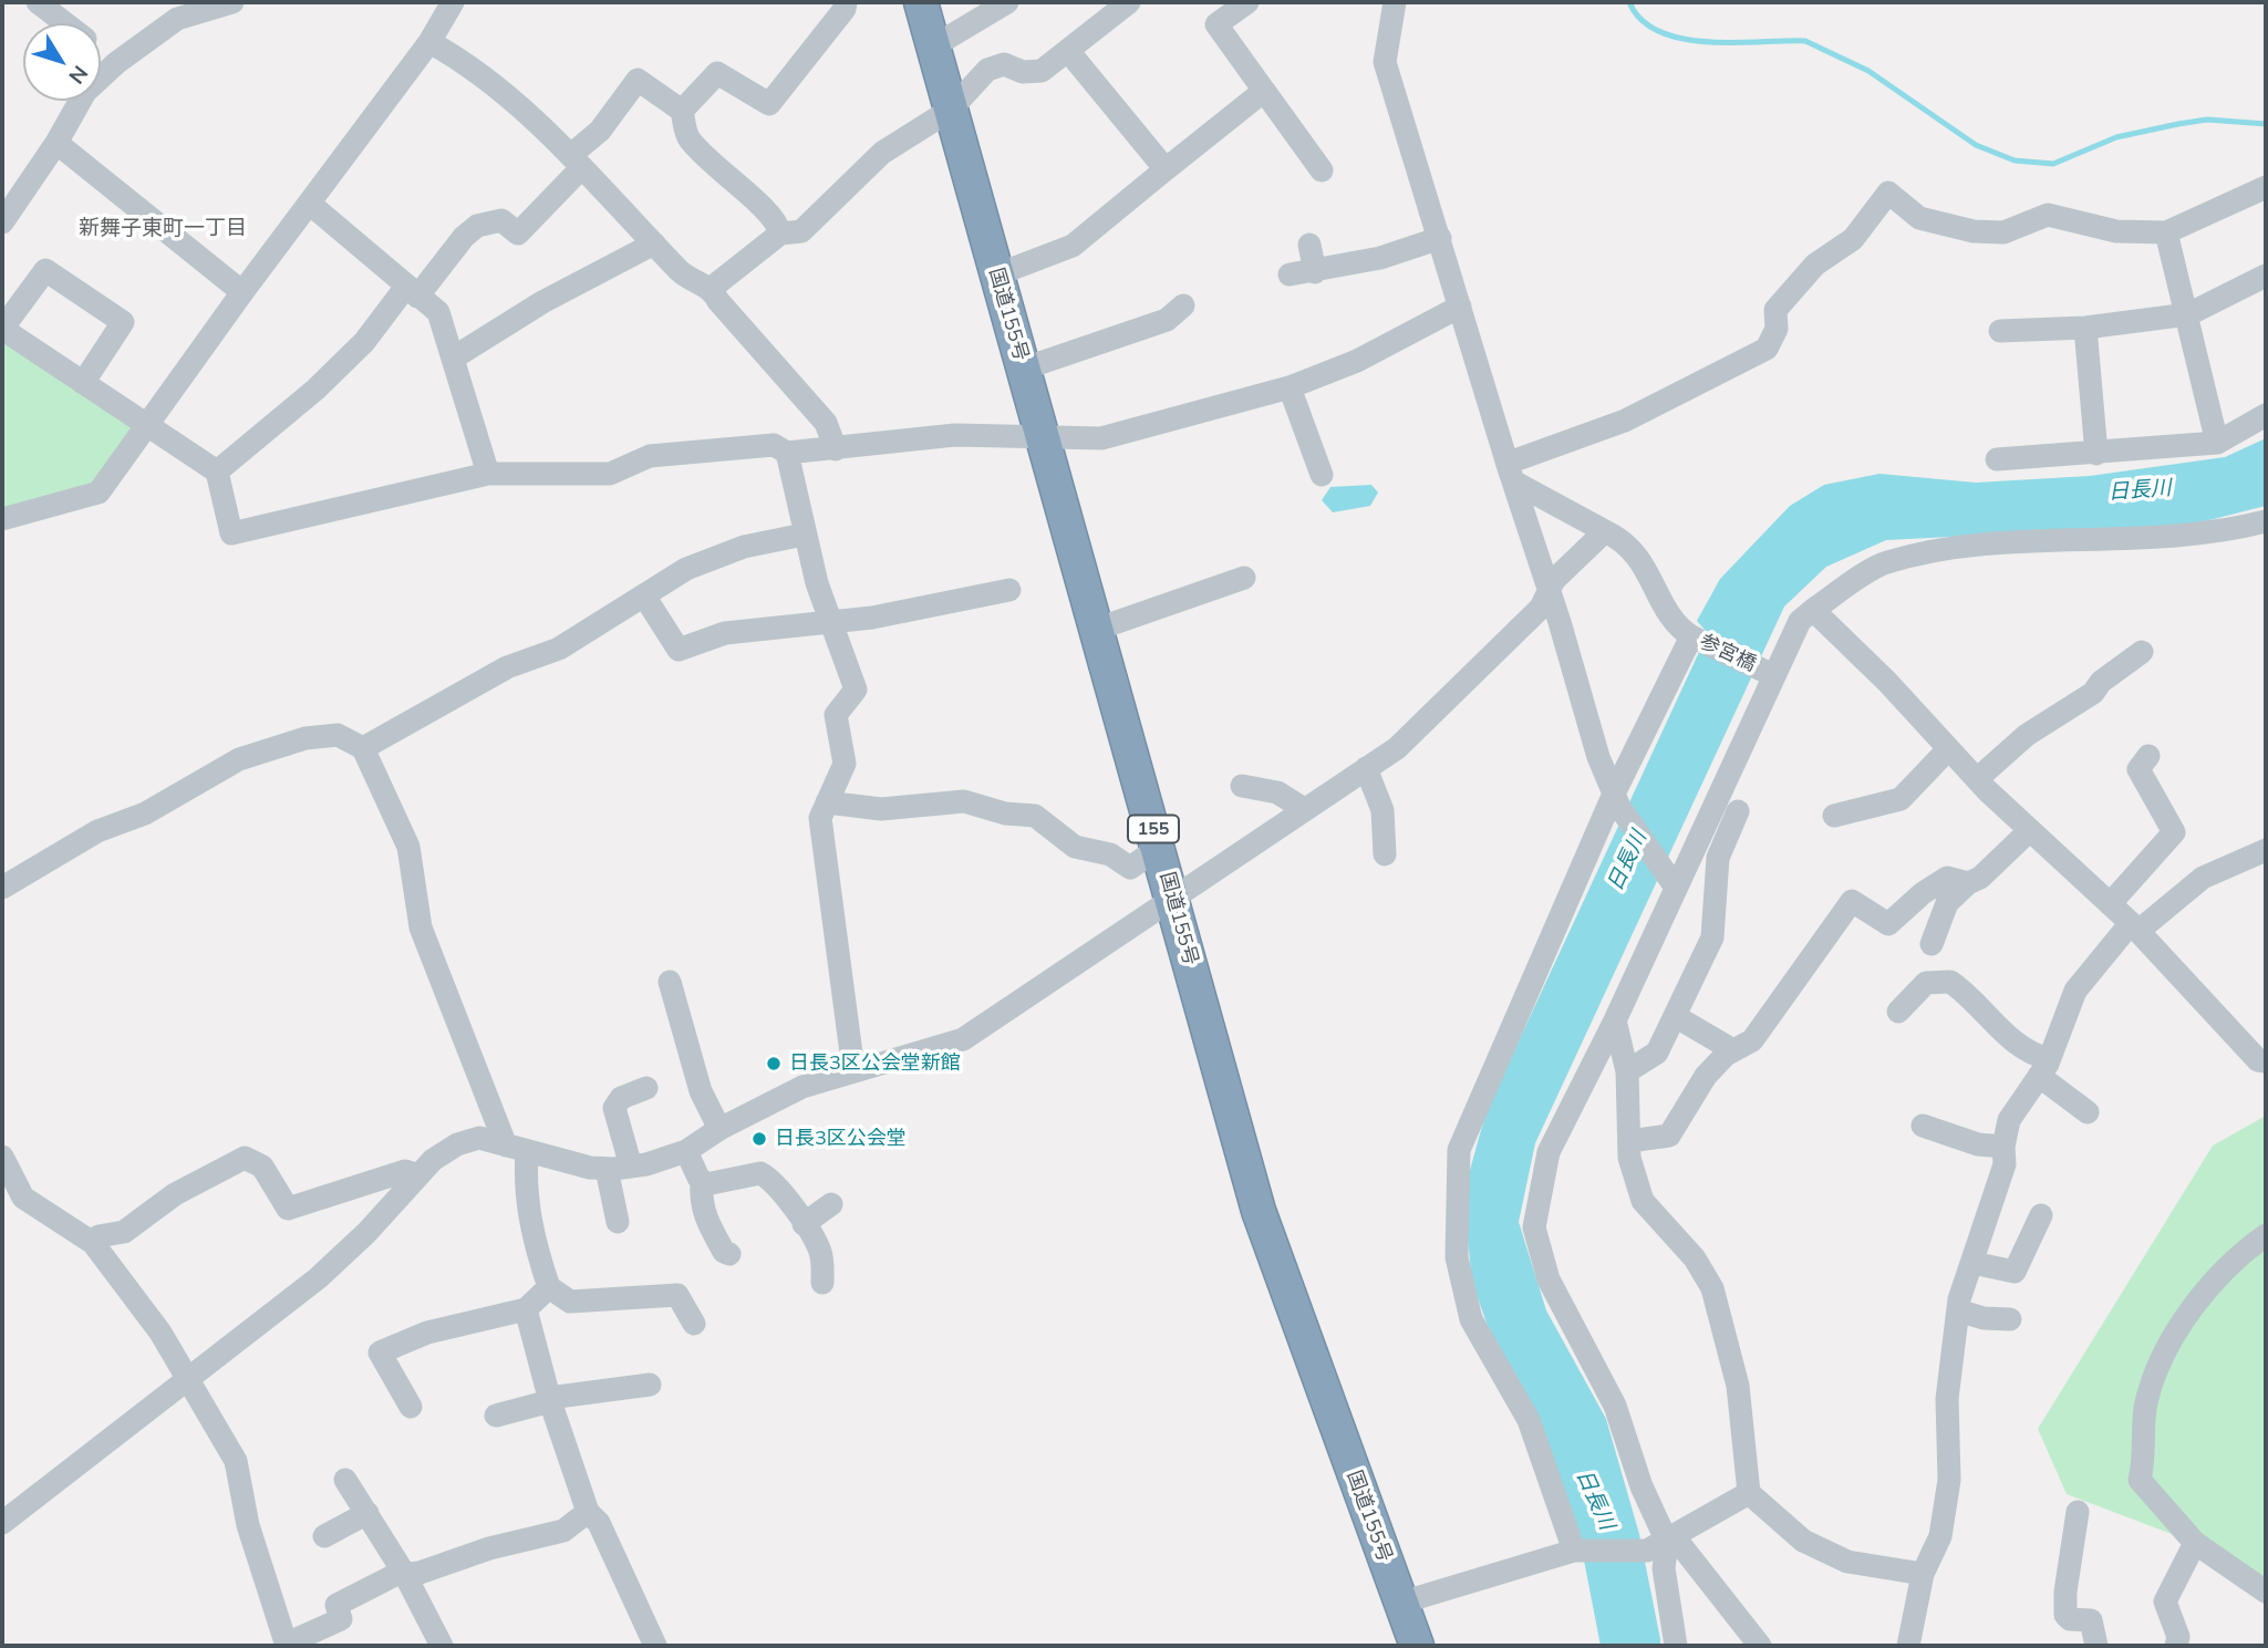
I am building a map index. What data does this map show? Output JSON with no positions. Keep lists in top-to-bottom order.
{
  "streets": {
    "highway": ["国道155号", "155"],
    "street": ["参宮橋"]
  },
  "districts": ["新舞子東町一丁目"],
  "water": ["日長川"],
  "places": ["日長3区公会堂新館", "日長3区公会堂"],
  "north": "bottom right"
}
